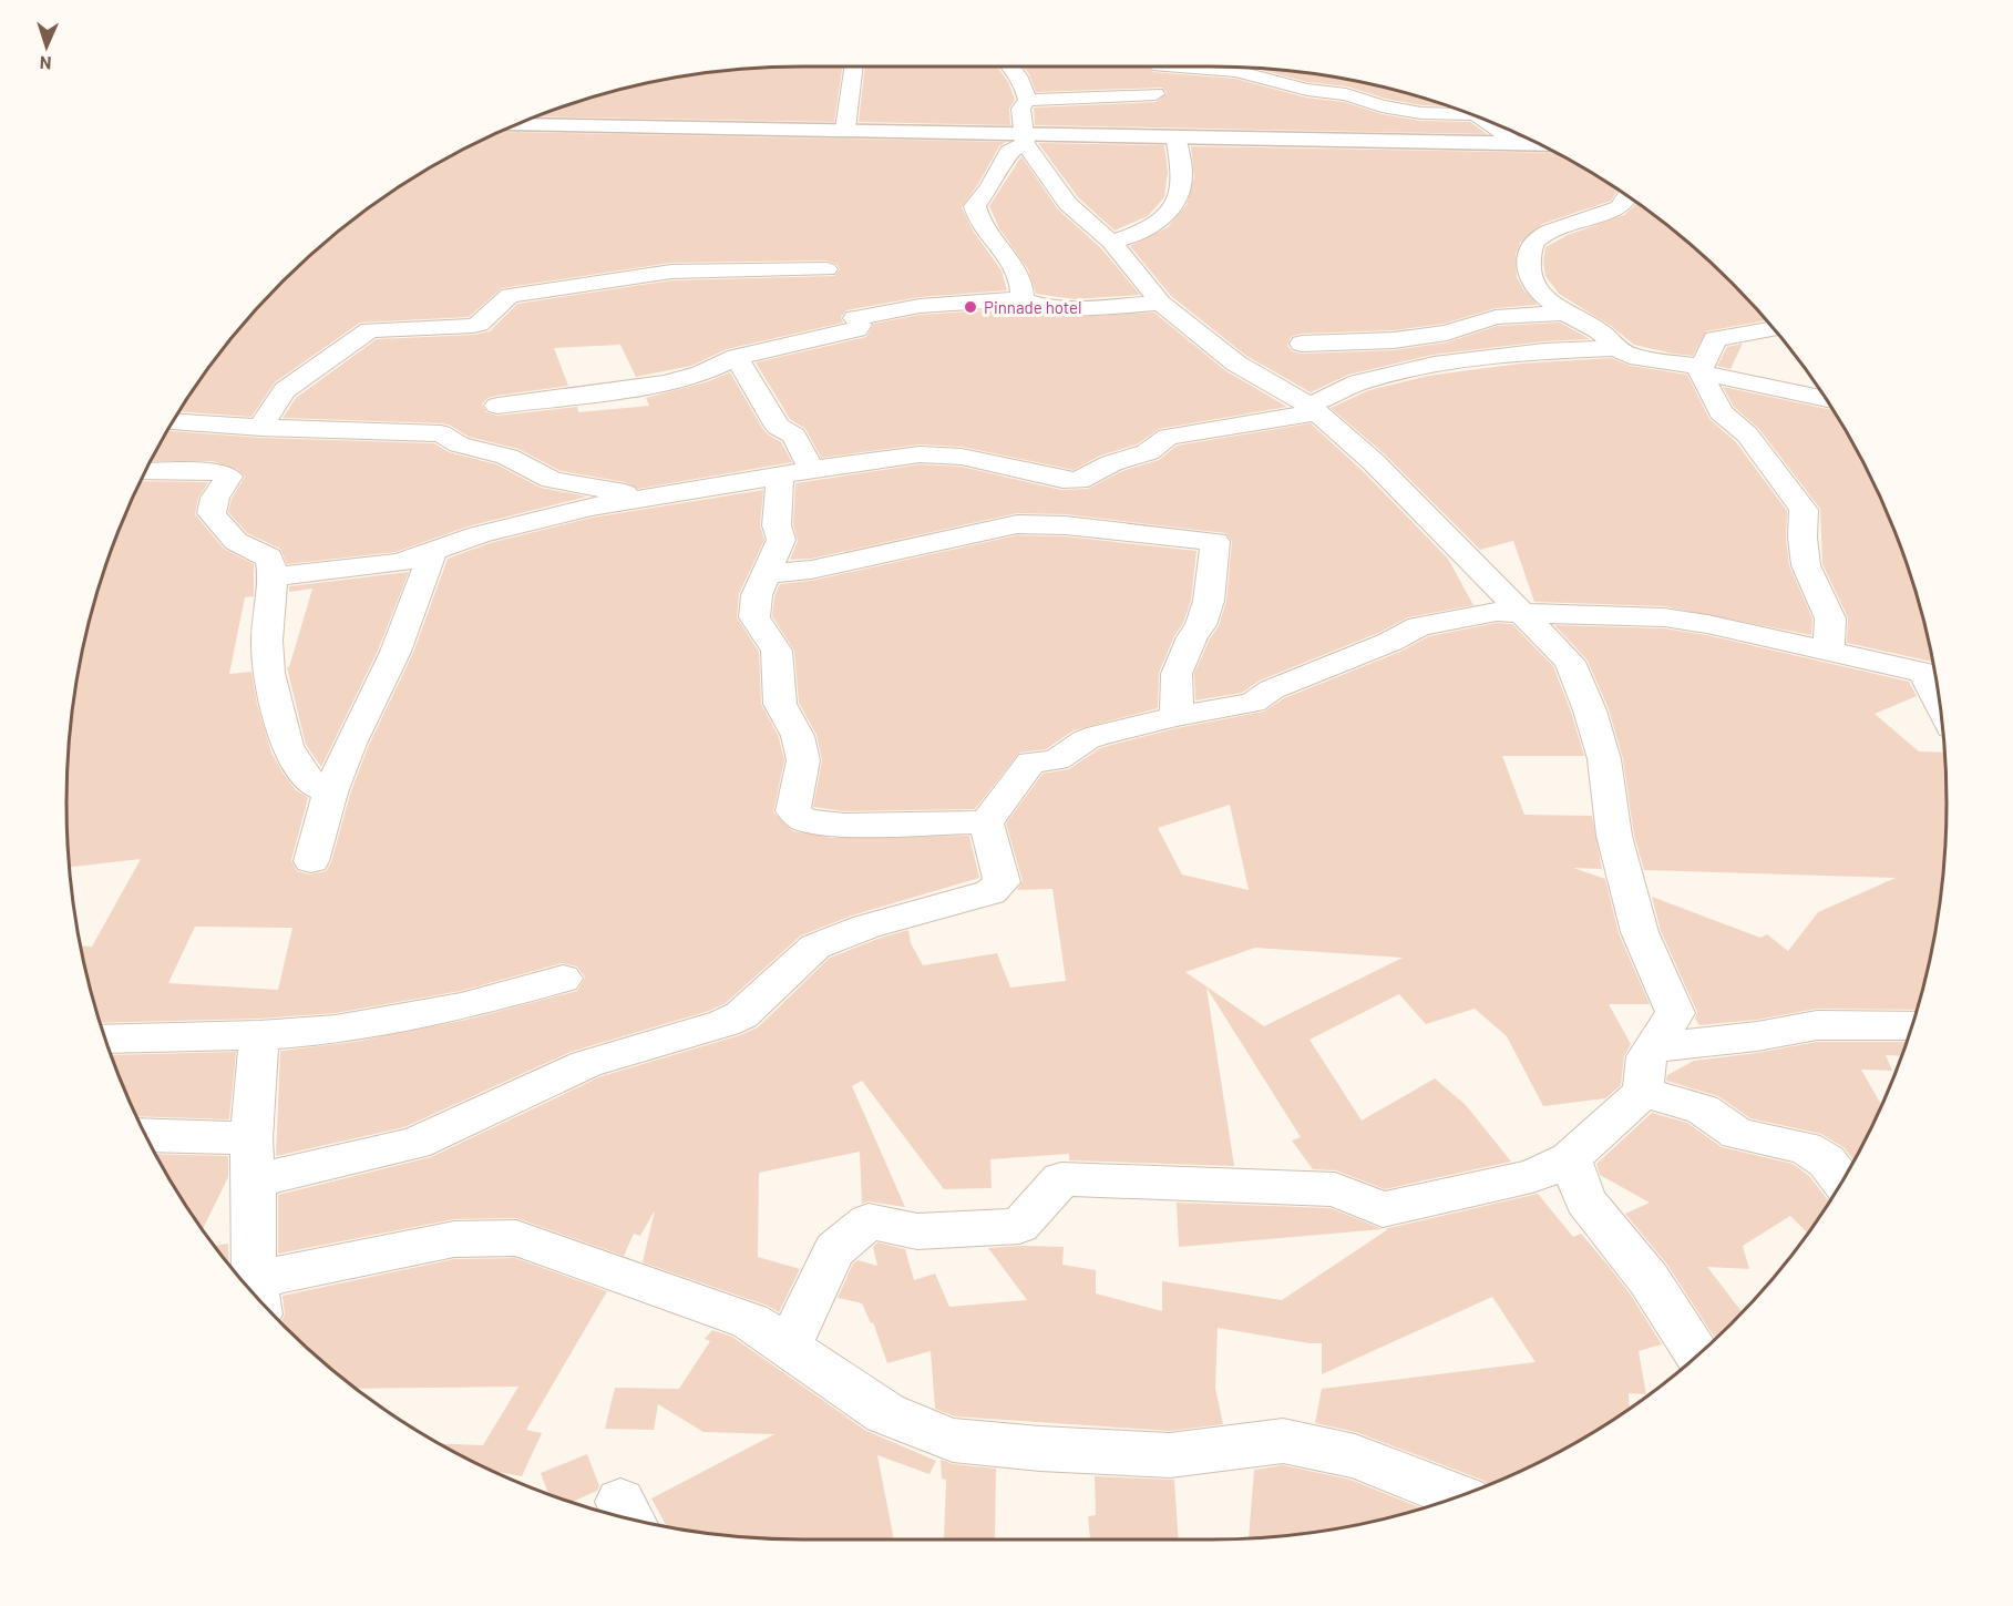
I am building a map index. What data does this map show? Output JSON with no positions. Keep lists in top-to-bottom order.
{
  "places": ["Pinnade hotel"],
  "north": "bottom"
}
